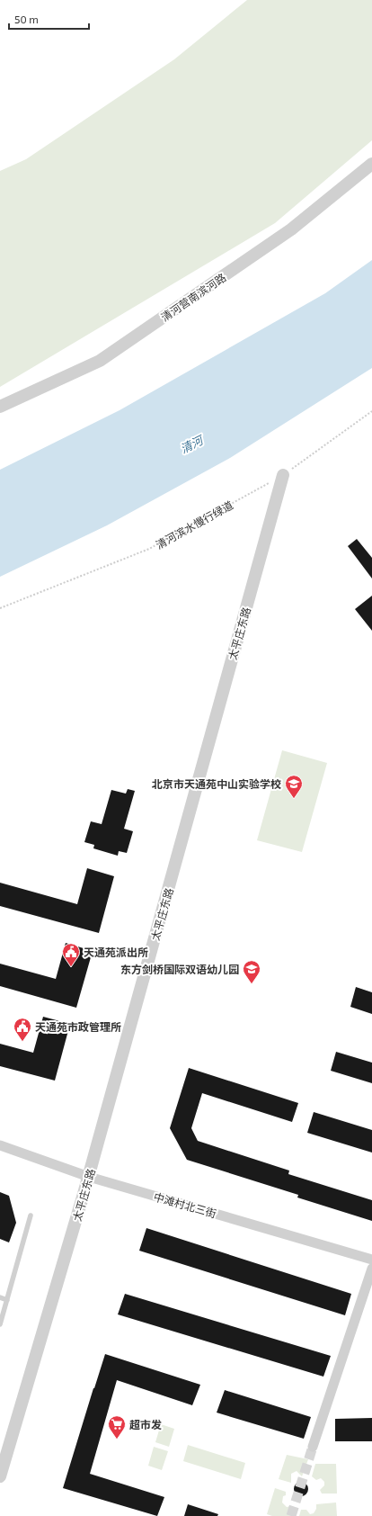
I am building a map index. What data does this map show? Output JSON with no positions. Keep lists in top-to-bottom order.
{
  "streets": {
    "street": ["清河营南滨河路", "太平庄东路", "中滩村北三街"],
    "path": ["清河滨水慢行绿道"]
  },
  "crossings": [
    ["清河滨水慢行绿道", "太平庄东路"],
    ["太平庄东路", "中滩村北三街"]
  ],
  "water": ["清河"],
  "places": {
    "school or university": ["北京市天通苑中山实验学校", "东方剑桥国际双语幼儿园"],
    "public building": ["天通苑派出所", "天通苑市政管理所"],
    "supermarket": ["超市发"]
  },
  "scale_bar": "50 m"
}
